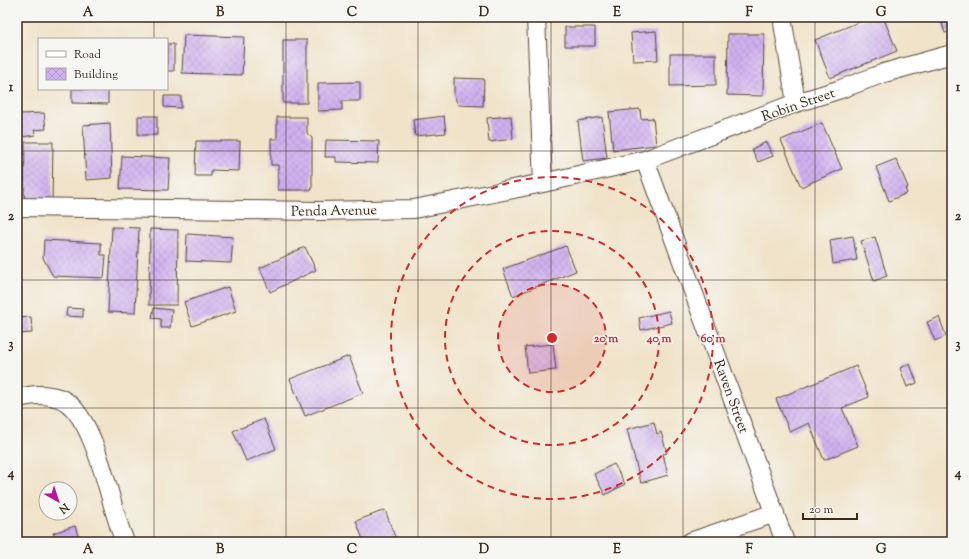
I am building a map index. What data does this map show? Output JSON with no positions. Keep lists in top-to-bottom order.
{
  "streets": {
    "street": ["Robin Street", "Penda Avenue", "Raven Street"]
  },
  "crossings": [
    ["Robin Street", "Penda Avenue"],
    ["Robin Street", "Raven Street"],
    ["Penda Avenue", "Raven Street"]
  ],
  "legend": ["Road", "Building"],
  "scale_bar": "20 m",
  "north": "bottom right",
  "grid": {
    "columns": [
      "A",
      "B",
      "C",
      "D",
      "E",
      "F",
      "G"
    ],
    "rows": [
      "1",
      "2",
      "3",
      "4"
    ]
  },
  "rings": ["20 m", "40 m", "60 m"]
}
